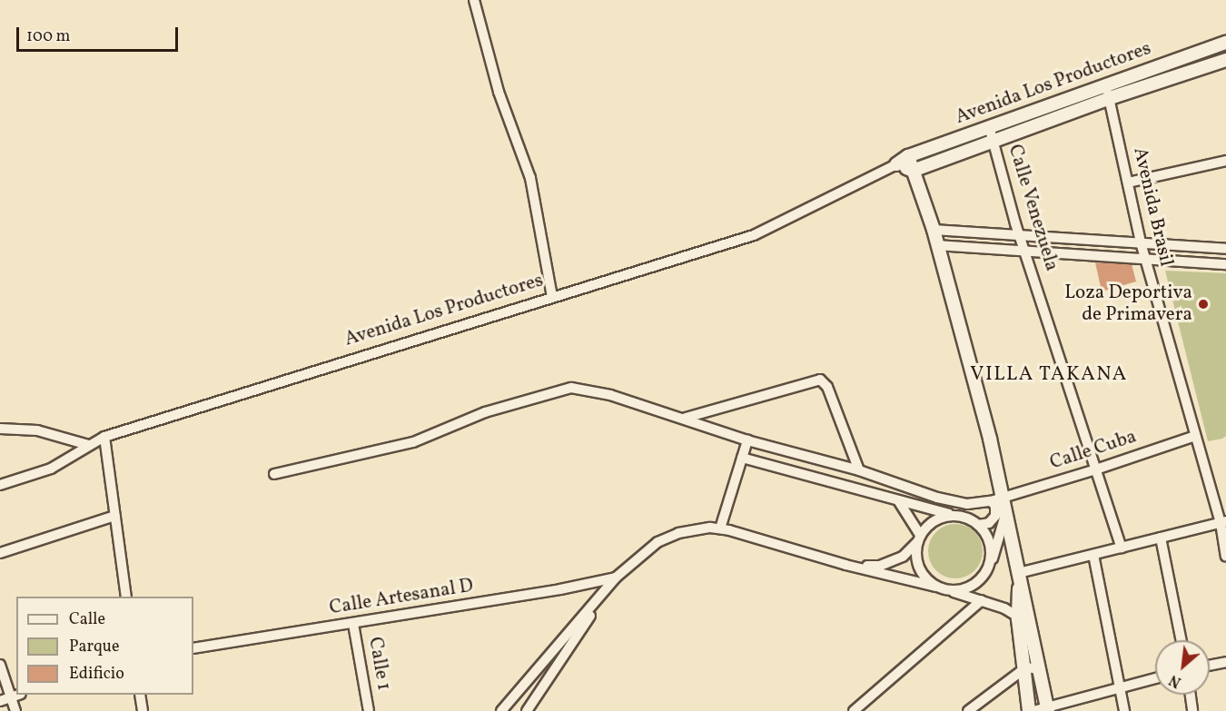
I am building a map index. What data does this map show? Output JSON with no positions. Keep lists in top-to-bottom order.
{
  "streets": {
    "street": [
      "Avenida Los Productores",
      "Avenida Brasil",
      "Calle Venezuela",
      "Calle Cuba",
      "Calle Artesanal D",
      "Calle 1"
    ]
  },
  "crossings": [
    ["Avenida Los Productores", "Avenida Brasil"],
    ["Avenida Los Productores", "Calle Venezuela"],
    ["Avenida Brasil", "Calle Cuba"],
    ["Calle Venezuela", "Calle Cuba"],
    ["Calle Artesanal D", "Calle 1"]
  ],
  "districts": ["VILLA TAKANA"],
  "places": ["Loza Deportiva de Primavera"],
  "legend": ["Calle", "Parque", "Edificio"],
  "scale_bar": "100 m",
  "north": "bottom left"
}
